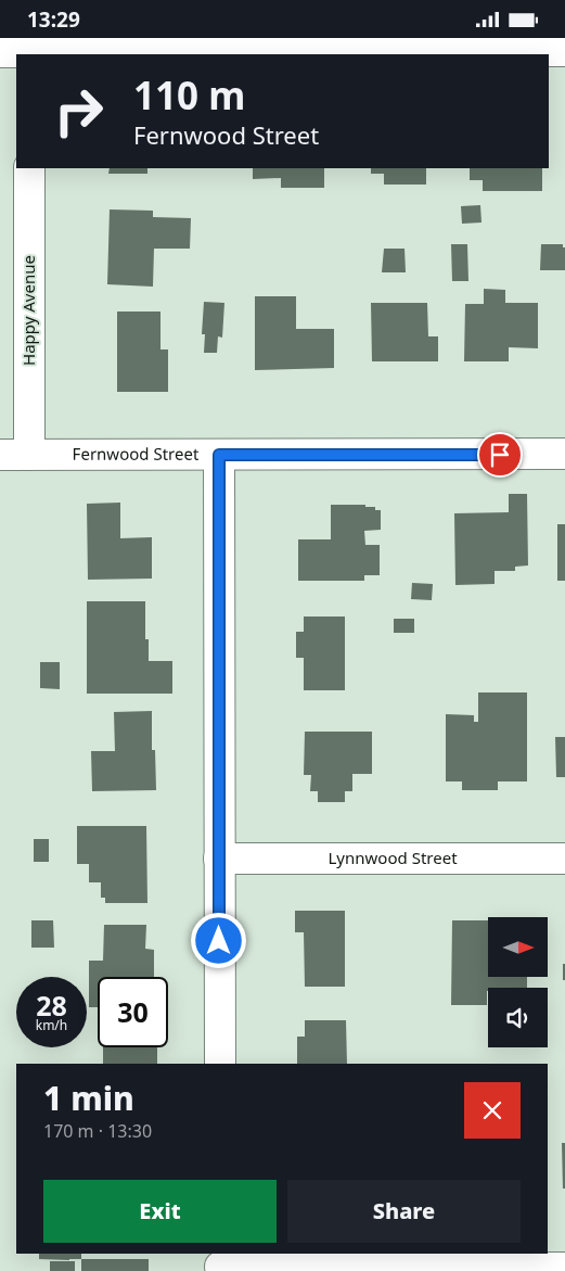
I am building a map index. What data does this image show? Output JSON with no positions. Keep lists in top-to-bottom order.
{
  "streets": {
    "street": ["Happy Avenue", "Fernwood Street", "Lynnwood Street"]
  },
  "crossings": [
    ["Happy Avenue", "Fernwood Street"]
  ],
  "north": "right",
  "page": {
    "status": "13:29",
    "turn": ["110 m", "Fernwood Street"],
    "speed": "28 km/h",
    "limit": "30",
    "heading": ["1 min", "170 m · 13:30"],
    "buttons": ["Exit", "Share"]
  }
}
